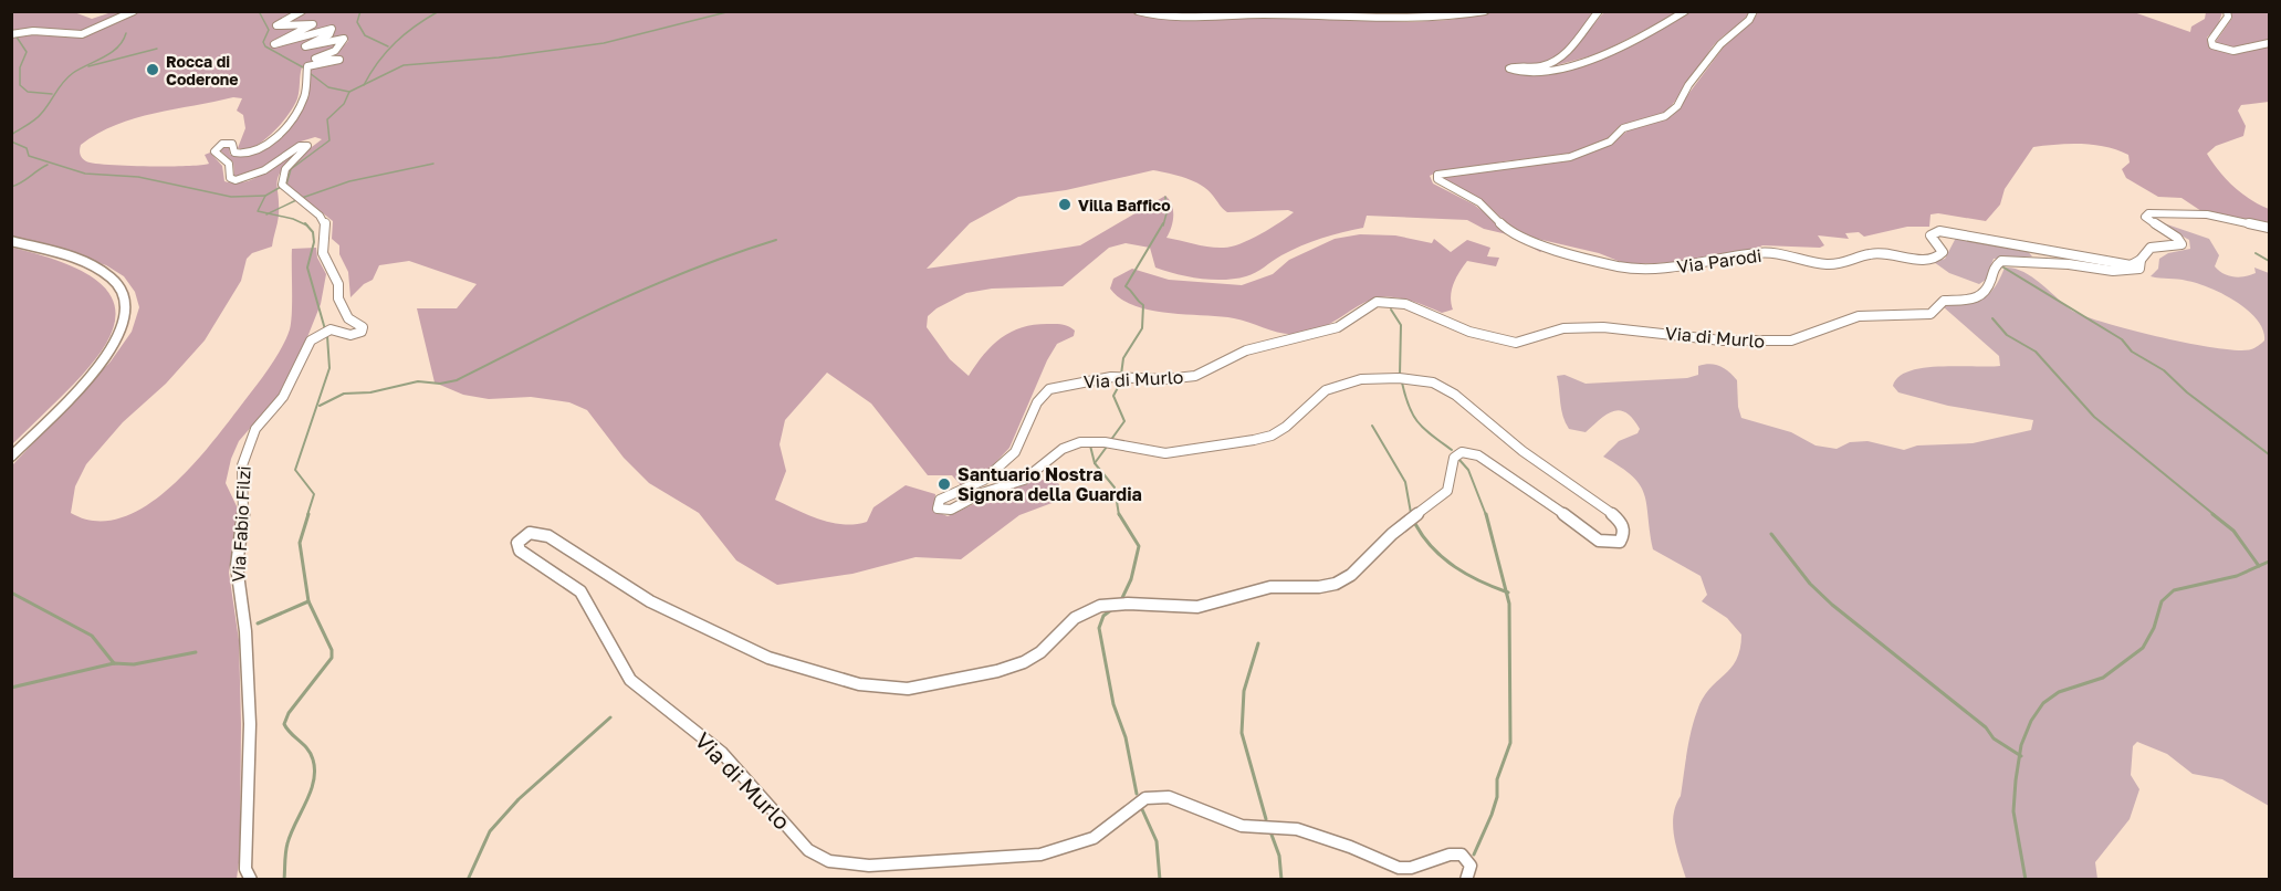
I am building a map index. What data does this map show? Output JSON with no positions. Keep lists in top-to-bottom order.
{
  "streets": {
    "street": ["Via Parodi", "Via di Murlo", "Via Fabio Filzi"]
  },
  "crossings": [
    ["Via Parodi", "Via di Murlo"]
  ],
  "places": ["Rocca di Coderone", "Villa Baffico", "Santuario Nostra Signora della Guardia"]
}
